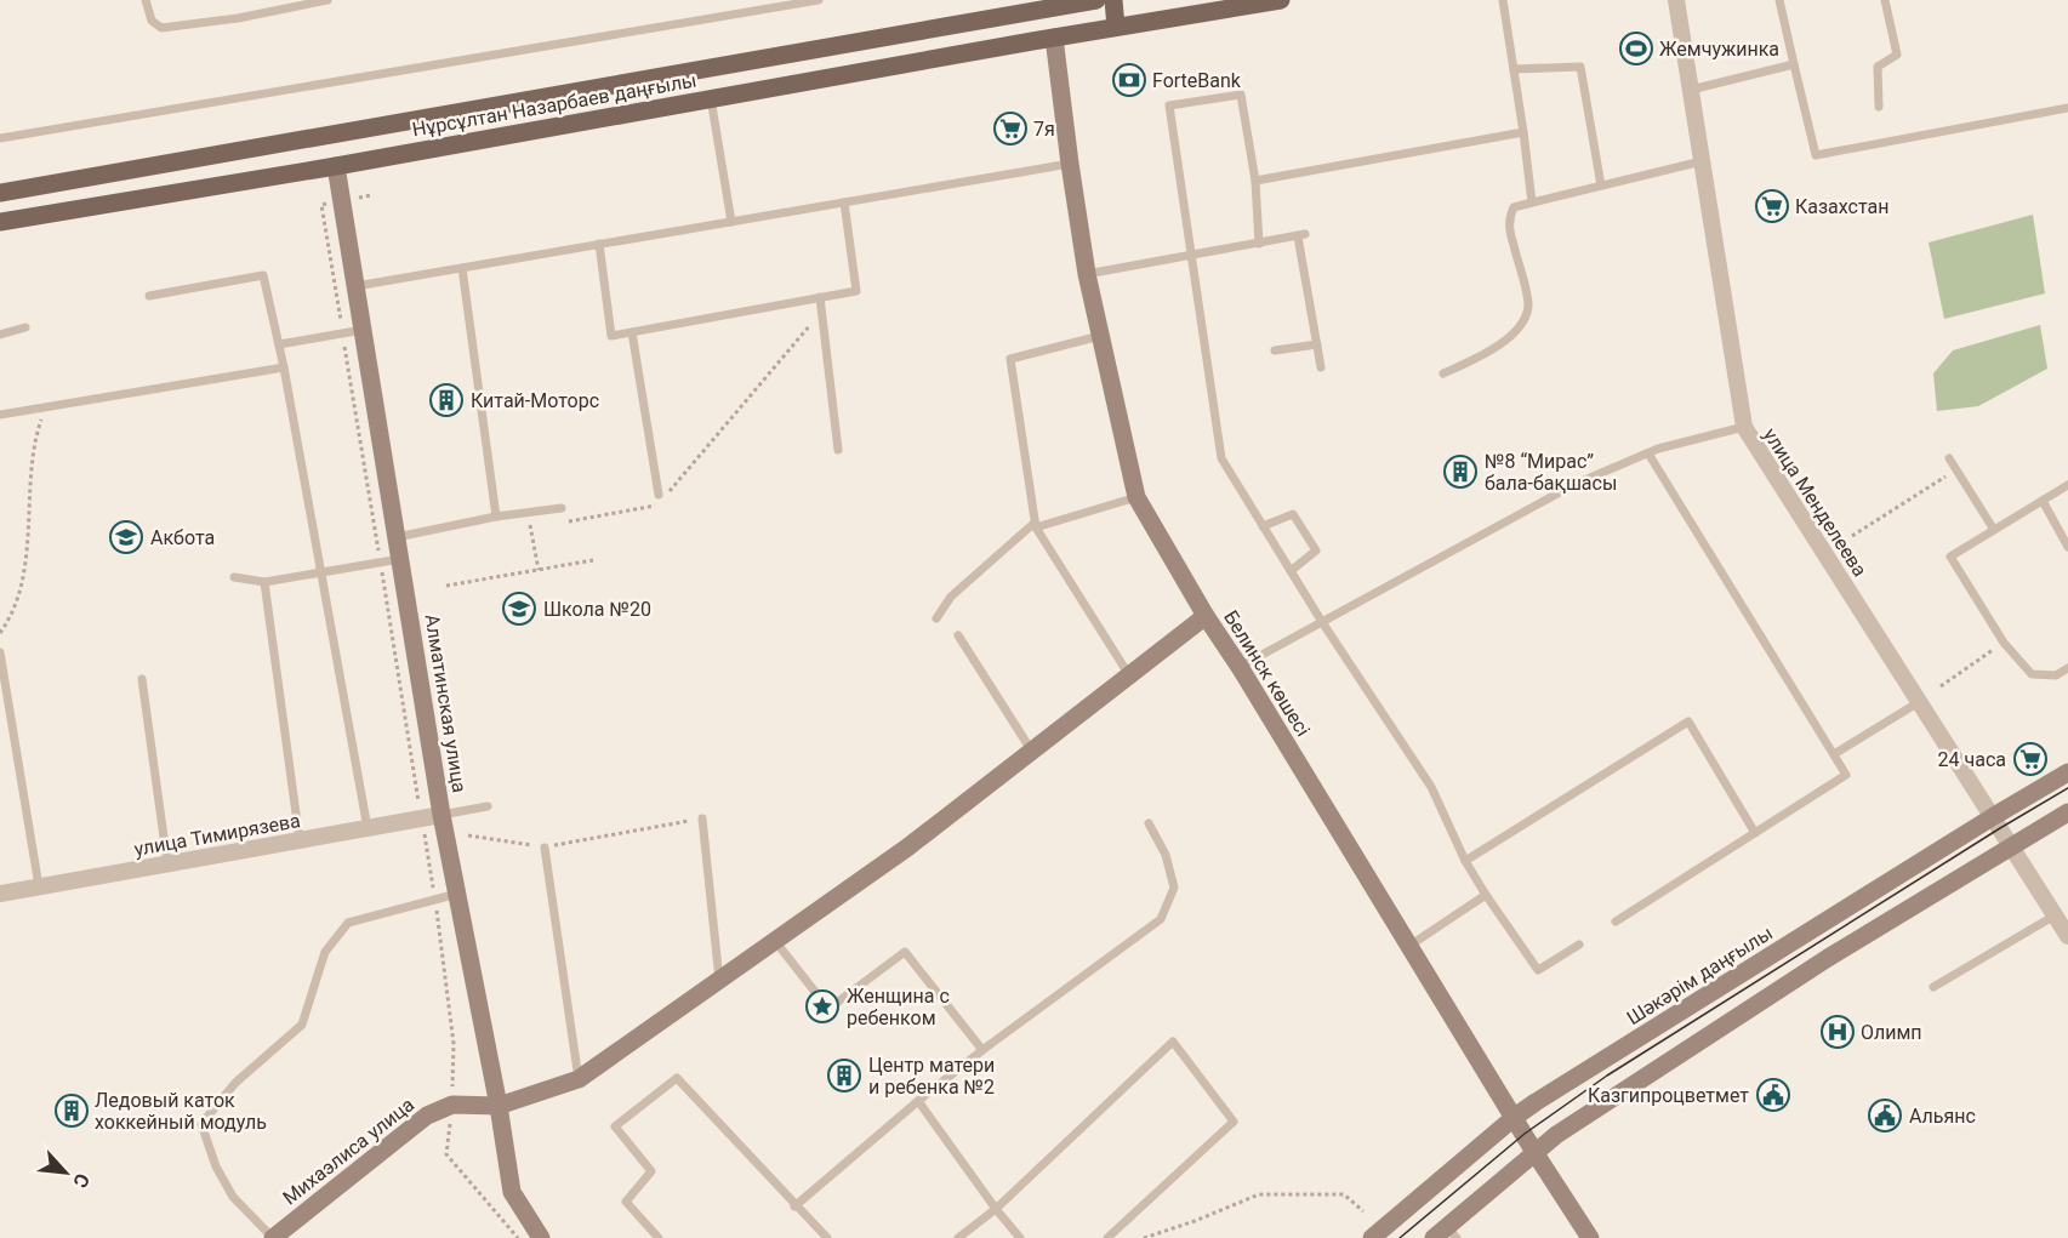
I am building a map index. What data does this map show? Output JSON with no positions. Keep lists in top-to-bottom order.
{
  "streets": {
    "main road": [
      "Нұрсұлтан Назарбаев даңғылы",
      "Белинск көшесі",
      "Алматинская улица",
      "Шәкәрім даңғылы",
      "Михаэлиса улица"
    ],
    "street": ["улица Менделеева", "улица Тимирязева"]
  },
  "crossings": [
    ["Нұрсұлтан Назарбаев даңғылы", "Белинск көшесі"],
    ["Нұрсұлтан Назарбаев даңғылы", "Алматинская улица"],
    ["улица Менделеева", "Шәкәрім даңғылы"],
    ["Белинск көшесі", "Шәкәрім даңғылы"],
    ["Белинск көшесі", "Михаэлиса улица"],
    ["Алматинская улица", "улица Тимирязева"],
    ["Алматинская улица", "Михаэлиса улица"]
  ],
  "places": {
    "sports": ["Жемчужинка"],
    "bank": ["ForteBank"],
    "supermarket": ["7я", "Казахстан", "24 часа"],
    "building": [
      "Китай-Моторс",
      "№8 “Мирас” бала-бақшасы",
      "Центр матери и ребенка №2",
      "Ледовый каток хоккейный модуль"
    ],
    "school or university": ["Акбота", "Школа №20"],
    "place": ["Женщина с ребенком"],
    "hospital": ["Олимп"],
    "public building": ["Казгипроцветмет", "Альянс"]
  },
  "north": "bottom right"
}
